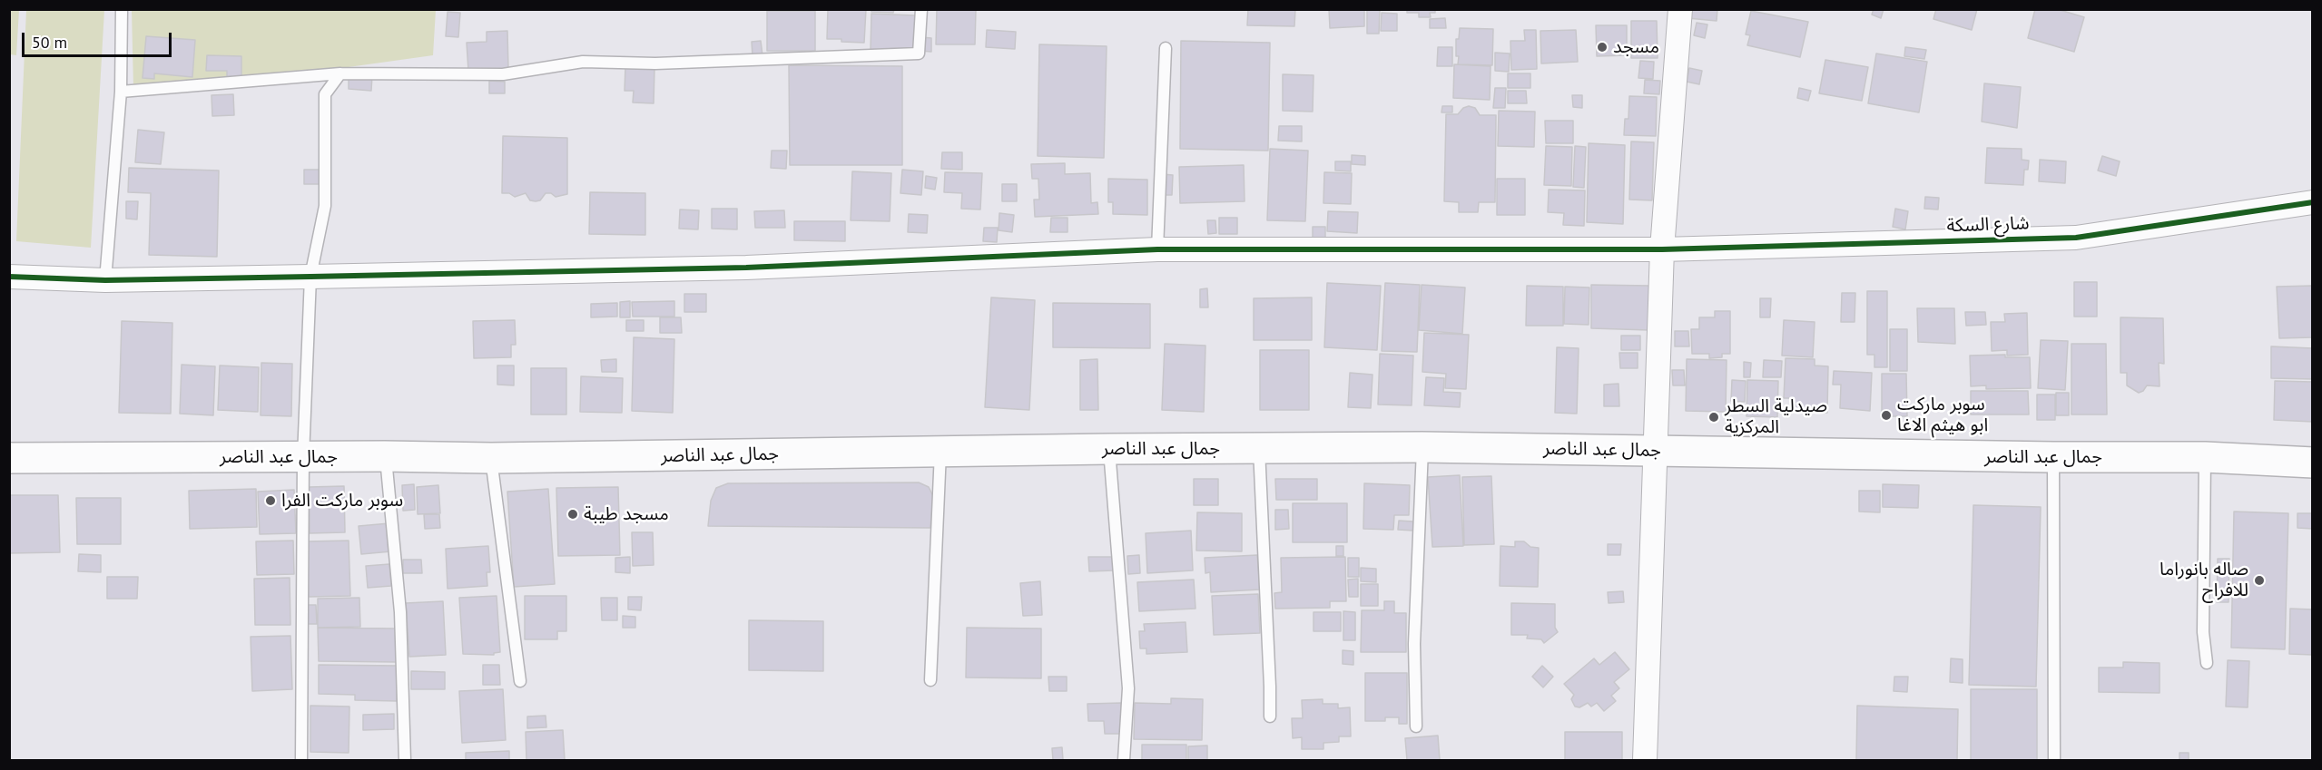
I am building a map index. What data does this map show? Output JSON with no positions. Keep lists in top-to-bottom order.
{
  "streets": {
    "main road": ["جمال عبد الناصر"],
    "street": ["شارع السكة"]
  },
  "places": [
    "مسجد",
    "سوبر ماركت ابو هيثم الاغا",
    "صيدلية السطر المركزية",
    "سوبر ماركت الفرا",
    "مسجد طيبة",
    "صاله بانوراما للافراح"
  ],
  "scale_bar": "50 m"
}
